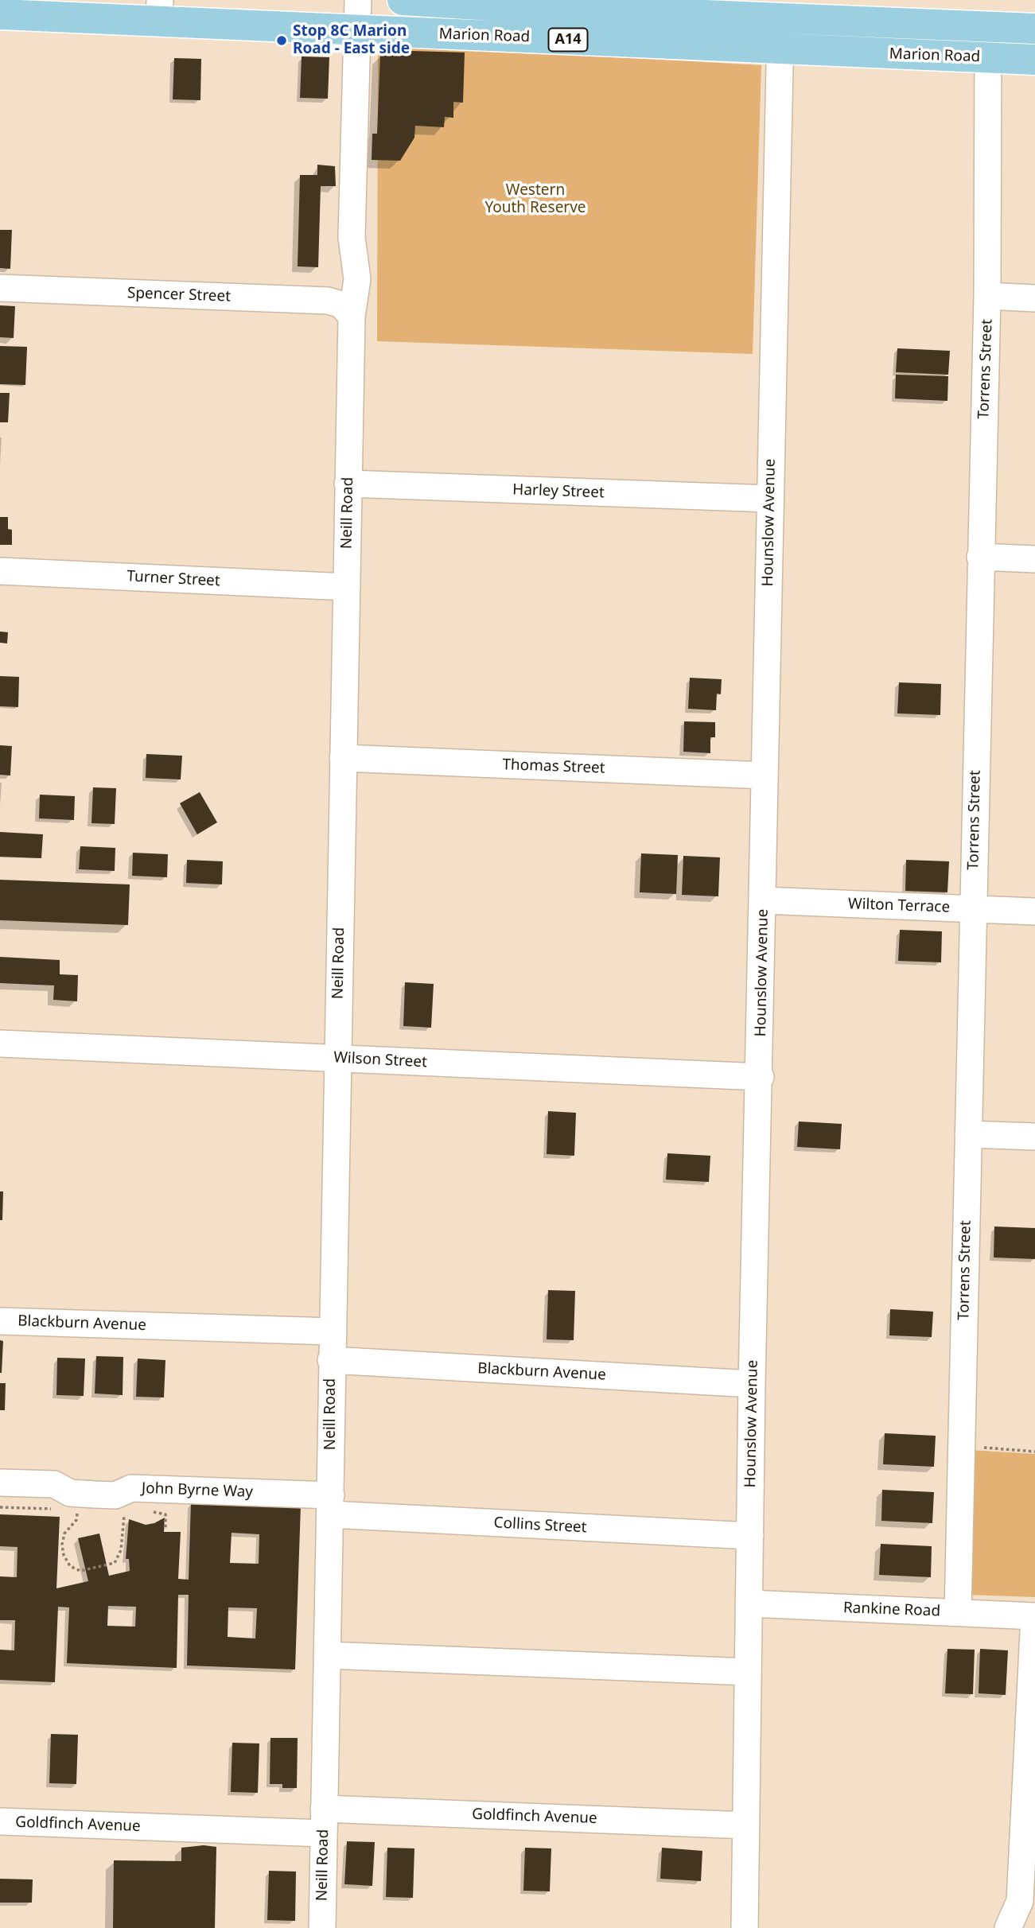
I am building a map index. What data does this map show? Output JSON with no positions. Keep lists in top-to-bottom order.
{
  "streets": {
    "main road": ["Marion Road", "A14"],
    "street": [
      "Spencer Street",
      "Torrens Street",
      "Harley Street",
      "Neill Road",
      "Hounslow Avenue",
      "Turner Street",
      "Thomas Street",
      "Wilton Terrace",
      "Wilson Street",
      "Blackburn Avenue",
      "John Byrne Way",
      "Collins Street",
      "Rankine Road",
      "Goldfinch Avenue"
    ]
  },
  "crossings": [
    ["Marion Road", "Torrens Street"],
    ["Marion Road", "Neill Road"],
    ["Marion Road", "Hounslow Avenue"],
    ["Spencer Street", "Neill Road"],
    ["Torrens Street", "Wilton Terrace"],
    ["Torrens Street", "Rankine Road"],
    ["Harley Street", "Neill Road"],
    ["Harley Street", "Hounslow Avenue"],
    ["Neill Road", "Turner Street"],
    ["Neill Road", "Thomas Street"],
    ["Neill Road", "Wilson Street"],
    ["Neill Road", "Blackburn Avenue"],
    ["Neill Road", "John Byrne Way"],
    ["Neill Road", "Collins Street"],
    ["Neill Road", "Goldfinch Avenue"],
    ["Hounslow Avenue", "Thomas Street"],
    ["Hounslow Avenue", "Wilton Terrace"],
    ["Hounslow Avenue", "Wilson Street"],
    ["Hounslow Avenue", "Blackburn Avenue"],
    ["Hounslow Avenue", "Collins Street"],
    ["Hounslow Avenue", "Rankine Road"],
    ["Hounslow Avenue", "Goldfinch Avenue"],
    ["John Byrne Way", "Collins Street"]
  ],
  "parks": ["Western Youth Reserve"],
  "places": ["Stop 8C Marion Road - East side"]
}
